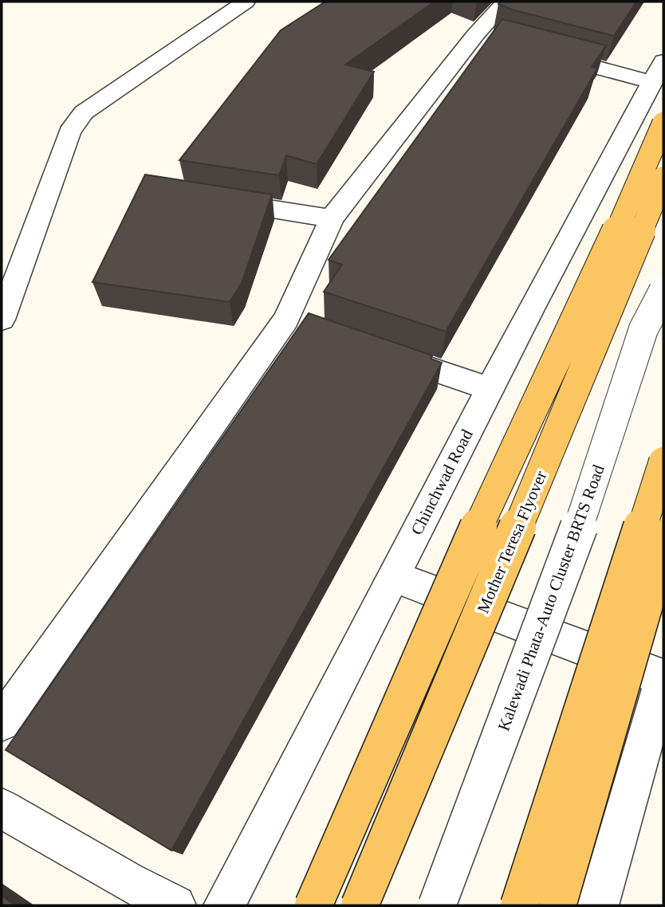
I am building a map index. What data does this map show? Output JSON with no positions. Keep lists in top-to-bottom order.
{
  "streets": {
    "main road": ["Mother Teresa Flyover"],
    "street": ["Chinchwad Road", "Kalewadi Phata-Auto Cluster BRTS Road"]
  }
}
